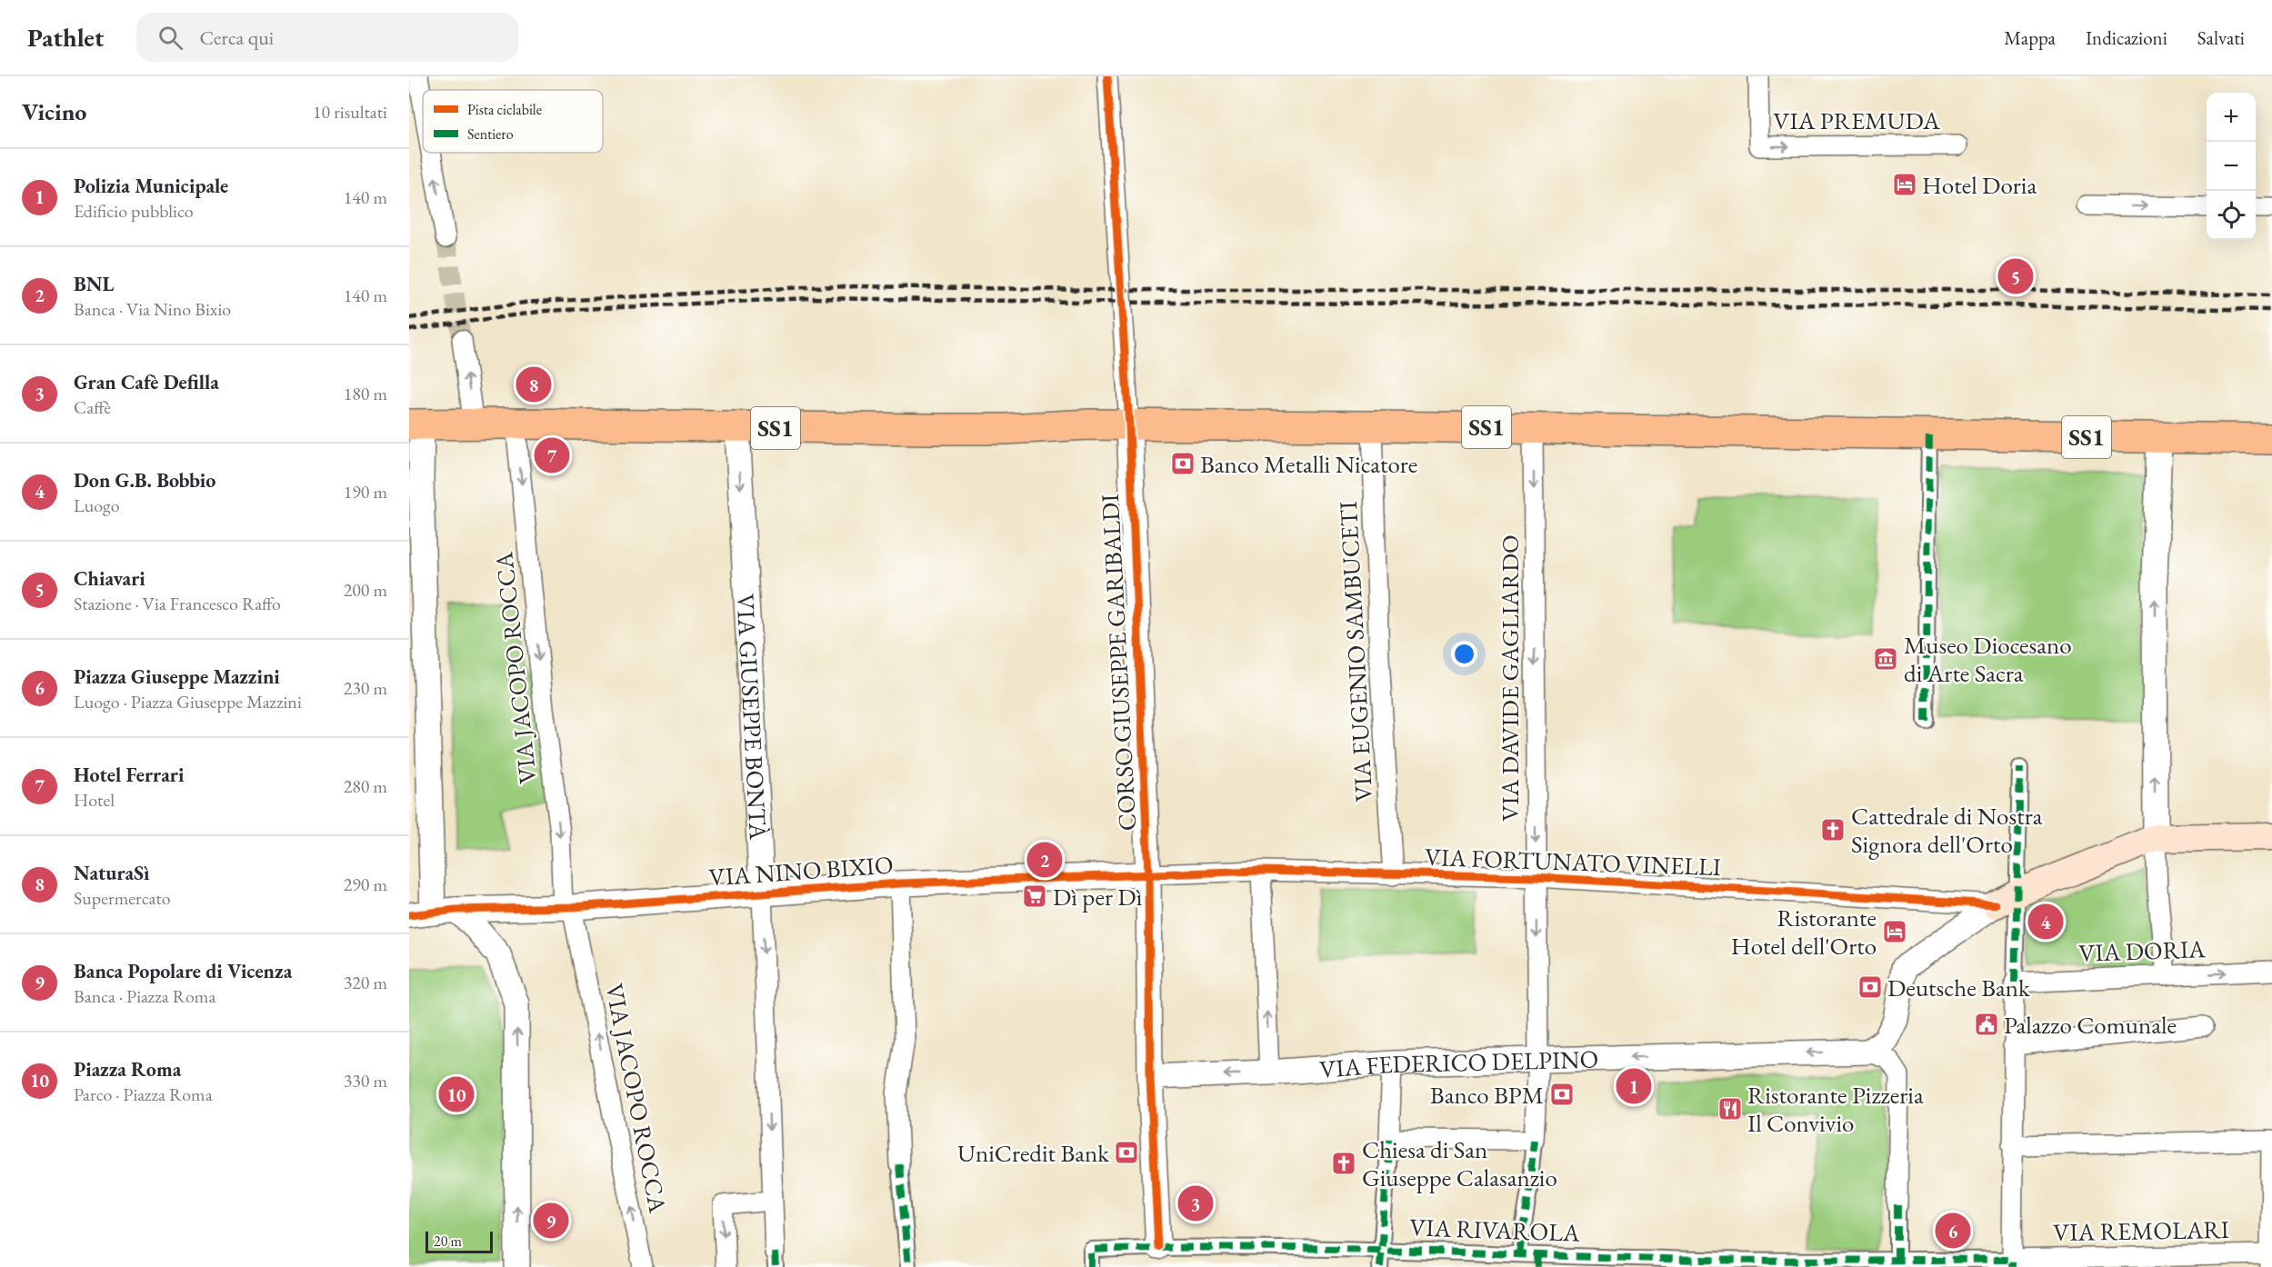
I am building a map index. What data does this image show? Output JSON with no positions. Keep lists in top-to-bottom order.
{
  "streets": {
    "main road": ["SS1"],
    "street": [
      "VIA PREMUDA",
      "VIA EUGENIO SAMBUCETI",
      "CORSO GIUSEPPE GARIBALDI",
      "VIA JACOPO ROCCA",
      "VIA DAVIDE GAGLIARDO",
      "VIA GIUSEPPE BONTÀ",
      "VIA FORTUNATO VINELLI",
      "VIA NINO BIXIO",
      "VIA DORIA",
      "VIA FEDERICO DELPINO",
      "VIA RIVAROLA",
      "VIA REMOLARI"
    ]
  },
  "crossings": [
    ["SS1", "VIA EUGENIO SAMBUCETI"],
    ["SS1", "CORSO GIUSEPPE GARIBALDI"],
    ["SS1", "VIA JACOPO ROCCA"],
    ["SS1", "VIA DAVIDE GAGLIARDO"],
    ["SS1", "VIA GIUSEPPE BONTÀ"],
    ["VIA EUGENIO SAMBUCETI", "VIA FORTUNATO VINELLI"],
    ["CORSO GIUSEPPE GARIBALDI", "VIA FORTUNATO VINELLI"],
    ["CORSO GIUSEPPE GARIBALDI", "VIA NINO BIXIO"],
    ["CORSO GIUSEPPE GARIBALDI", "VIA FEDERICO DELPINO"],
    ["CORSO GIUSEPPE GARIBALDI", "VIA RIVAROLA"],
    ["VIA JACOPO ROCCA", "VIA NINO BIXIO"],
    ["VIA DAVIDE GAGLIARDO", "VIA FORTUNATO VINELLI"],
    ["VIA DAVIDE GAGLIARDO", "VIA FEDERICO DELPINO"],
    ["VIA DAVIDE GAGLIARDO", "VIA RIVAROLA"],
    ["VIA GIUSEPPE BONTÀ", "VIA NINO BIXIO"],
    ["VIA FORTUNATO VINELLI", "VIA NINO BIXIO"],
    ["VIA RIVAROLA", "VIA REMOLARI"]
  ],
  "one_way": ["VIA DAVIDE GAGLIARDO", "VIA FEDERICO DELPINO"],
  "places": {
    "hotel": ["Hotel Doria", "Ristorante Hotel dell'Orto"],
    "bank": [
      "Banco Metalli Nicatore",
      "Deutsche Bank",
      "Banco BPM",
      "UniCredit Bank"
    ],
    "museum": ["Museo Diocesano di Arte Sacra"],
    "church": ["Cattedrale di Nostra Signora dell'Orto", "Chiesa di San Giuseppe Calasanzio"],
    "supermarket": ["Dì per Dì"],
    "public building": ["Palazzo Comunale"],
    "restaurant": ["Ristorante Pizzeria Il Convivio"]
  },
  "legend": ["Pista ciclabile", "Sentiero"],
  "scale_bar": "20 m",
  "page": {
    "header": "Pathlet",
    "search": "Cerca qui",
    "nav": ["Mappa", "Indicazioni", "Salvati"],
    "heading": ["Vicino", "10 risultati"],
    "map_buttons": ["+", "−"],
    "list": [
      {
        "mark": "1",
        "name": "Polizia Municipale",
        "note": "Edificio pubblico",
        "value": "140 m"
      },
      {
        "mark": "2",
        "name": "BNL",
        "note": "Banca · Via Nino Bixio",
        "value": "140 m"
      },
      {
        "mark": "3",
        "name": "Gran Cafè Defilla",
        "note": "Caffè",
        "value": "180 m"
      },
      {
        "mark": "4",
        "name": "Don G.B. Bobbio",
        "note": "Luogo",
        "value": "190 m"
      },
      {
        "mark": "5",
        "name": "Chiavari",
        "note": "Stazione · Via Francesco Raffo",
        "value": "200 m"
      },
      {
        "mark": "6",
        "name": "Piazza Giuseppe Mazzini",
        "note": "Luogo · Piazza Giuseppe Mazzini",
        "value": "230 m"
      },
      {
        "mark": "7",
        "name": "Hotel Ferrari",
        "note": "Hotel",
        "value": "280 m"
      },
      {
        "mark": "8",
        "name": "NaturaSì",
        "note": "Supermercato",
        "value": "290 m"
      },
      {
        "mark": "9",
        "name": "Banca Popolare di Vicenza",
        "note": "Banca · Piazza Roma",
        "value": "320 m"
      },
      {
        "mark": "10",
        "name": "Piazza Roma",
        "note": "Parco · Piazza Roma",
        "value": "330 m"
      }
    ],
    "pins": [
      "5",
      "8",
      "7",
      "2",
      "4",
      "1",
      "10",
      "3",
      "9",
      "6"
    ],
    "scale": "20 m"
  }
}
